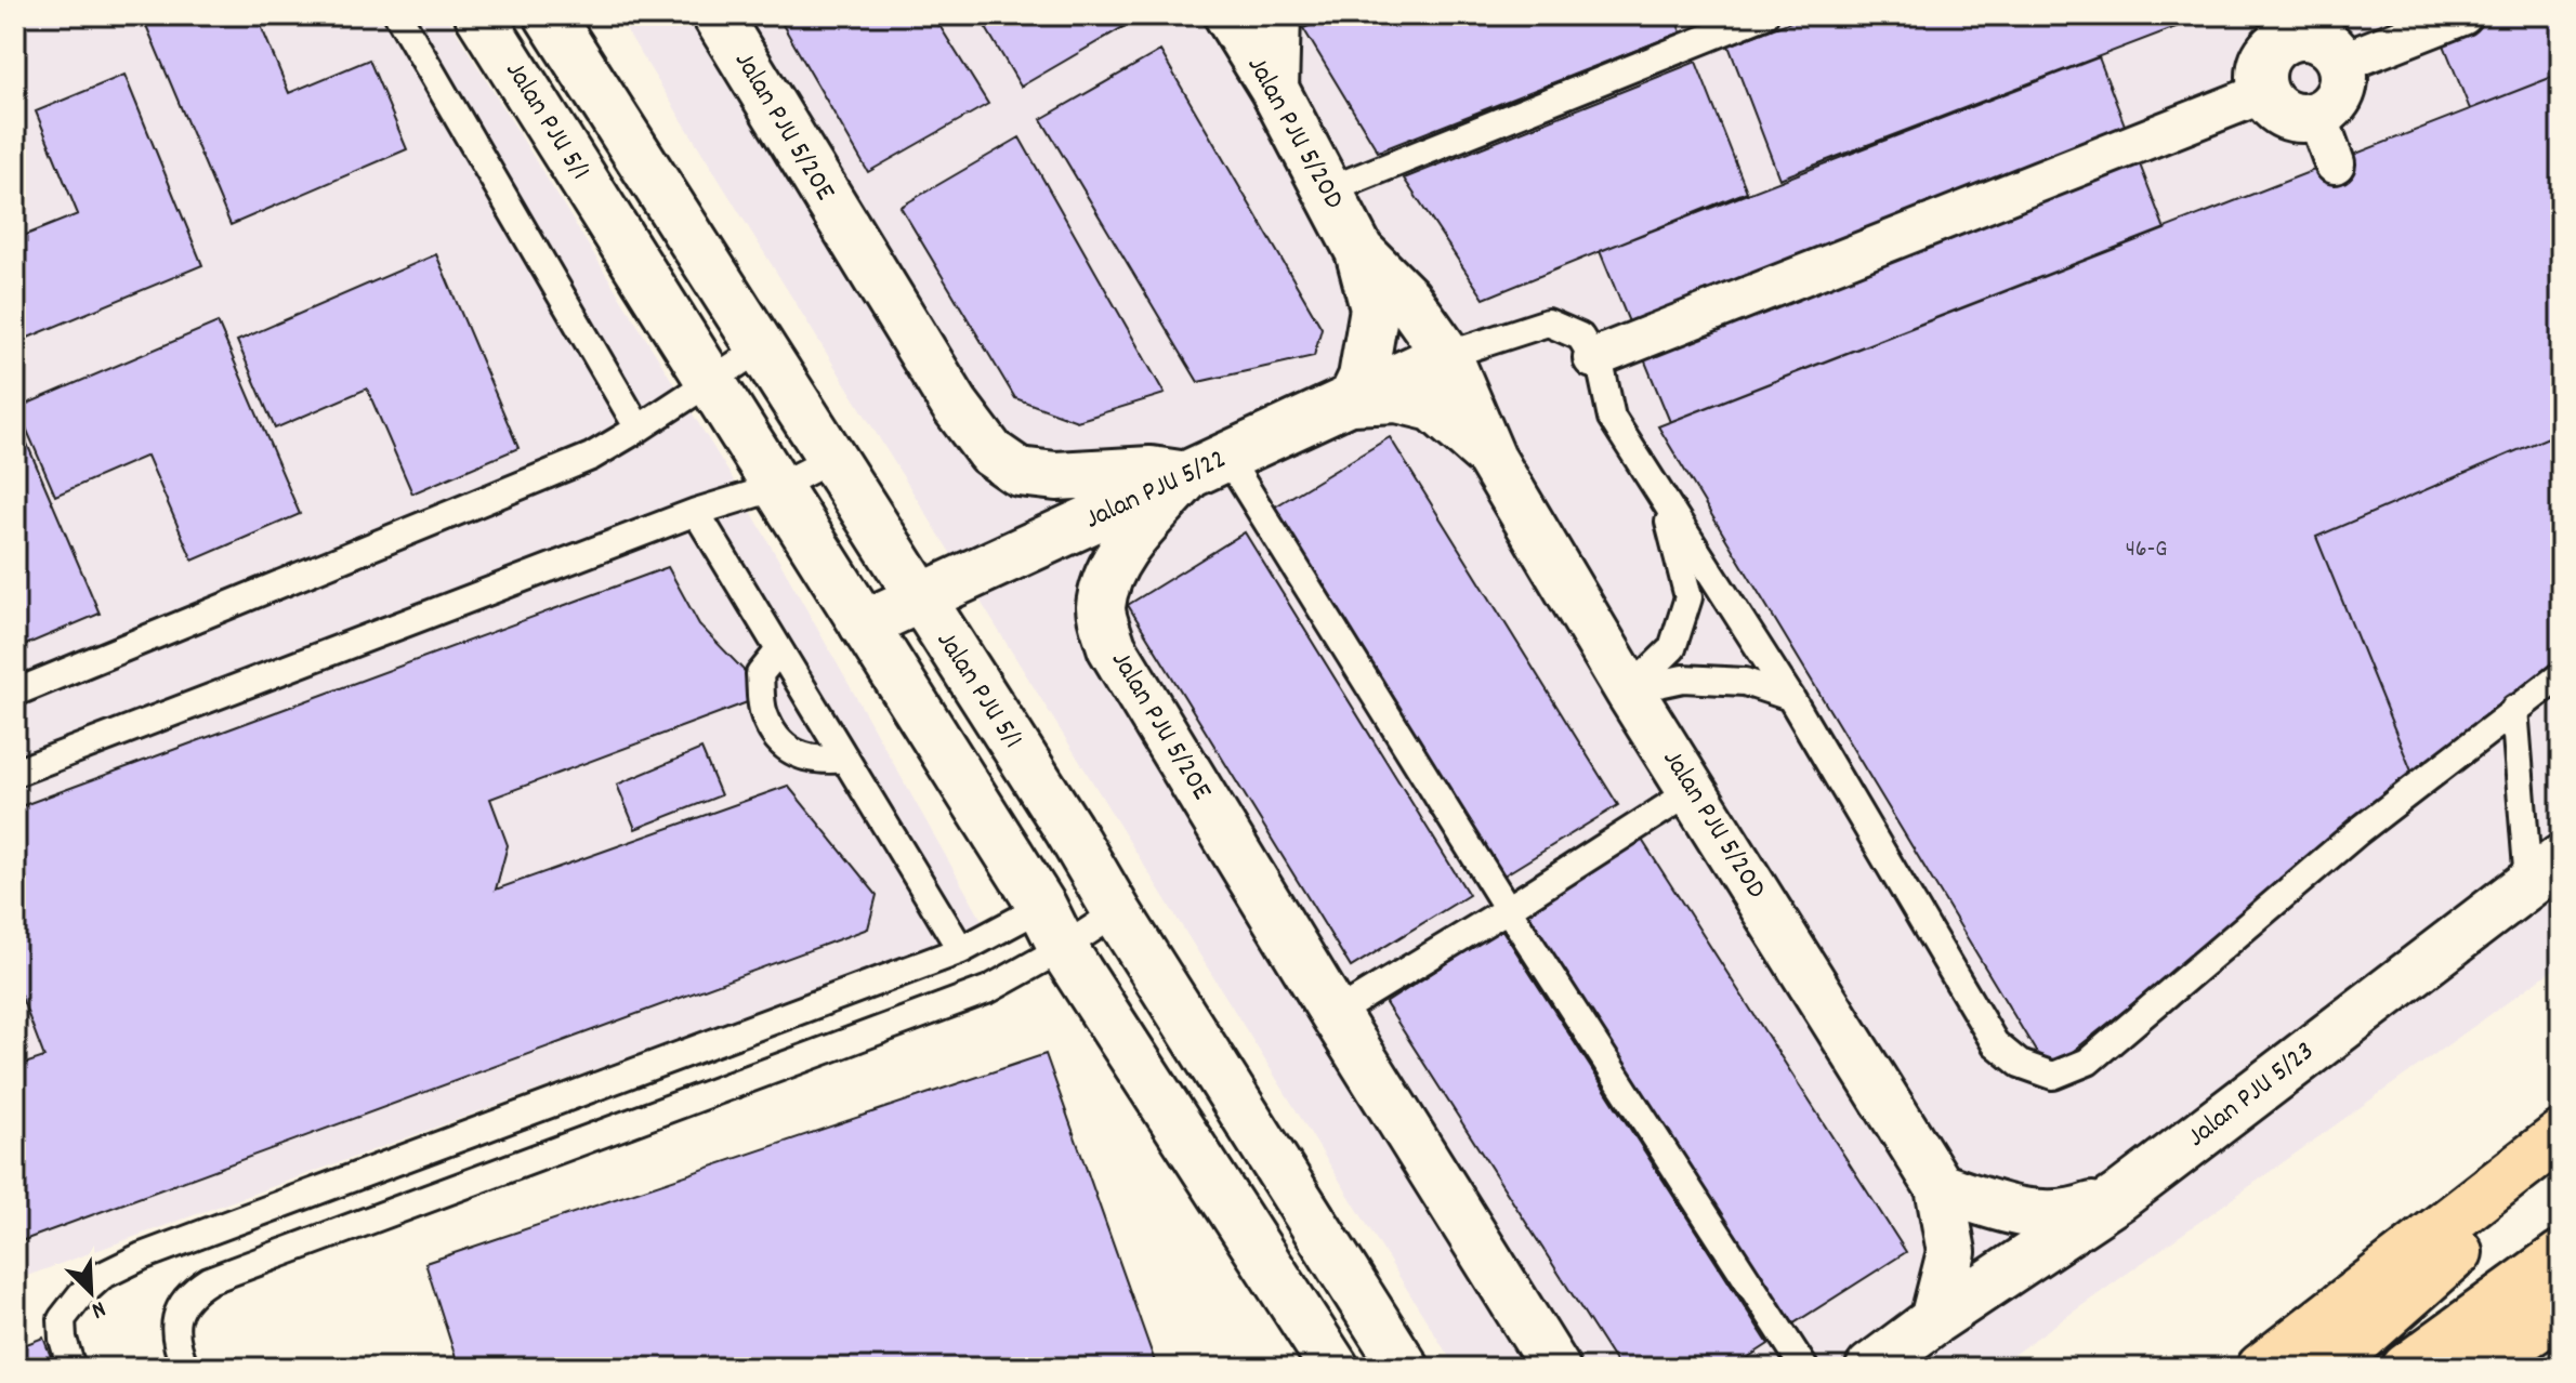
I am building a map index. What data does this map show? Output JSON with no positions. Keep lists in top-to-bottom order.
{
  "streets": {
    "street": [
      "Jalan PJU 5/1",
      "Jalan PJU 5/20E",
      "Jalan PJU 5/20D",
      "Jalan PJU 5/22",
      "Jalan PJU 5/23"
    ]
  },
  "crossings": [
    ["Jalan PJU 5/1", "Jalan PJU 5/22"],
    ["Jalan PJU 5/20E", "Jalan PJU 5/22"],
    ["Jalan PJU 5/20D", "Jalan PJU 5/22"],
    ["Jalan PJU 5/20D", "Jalan PJU 5/23"]
  ],
  "house_numbers": ["46-G"],
  "north": "bottom right"
}
